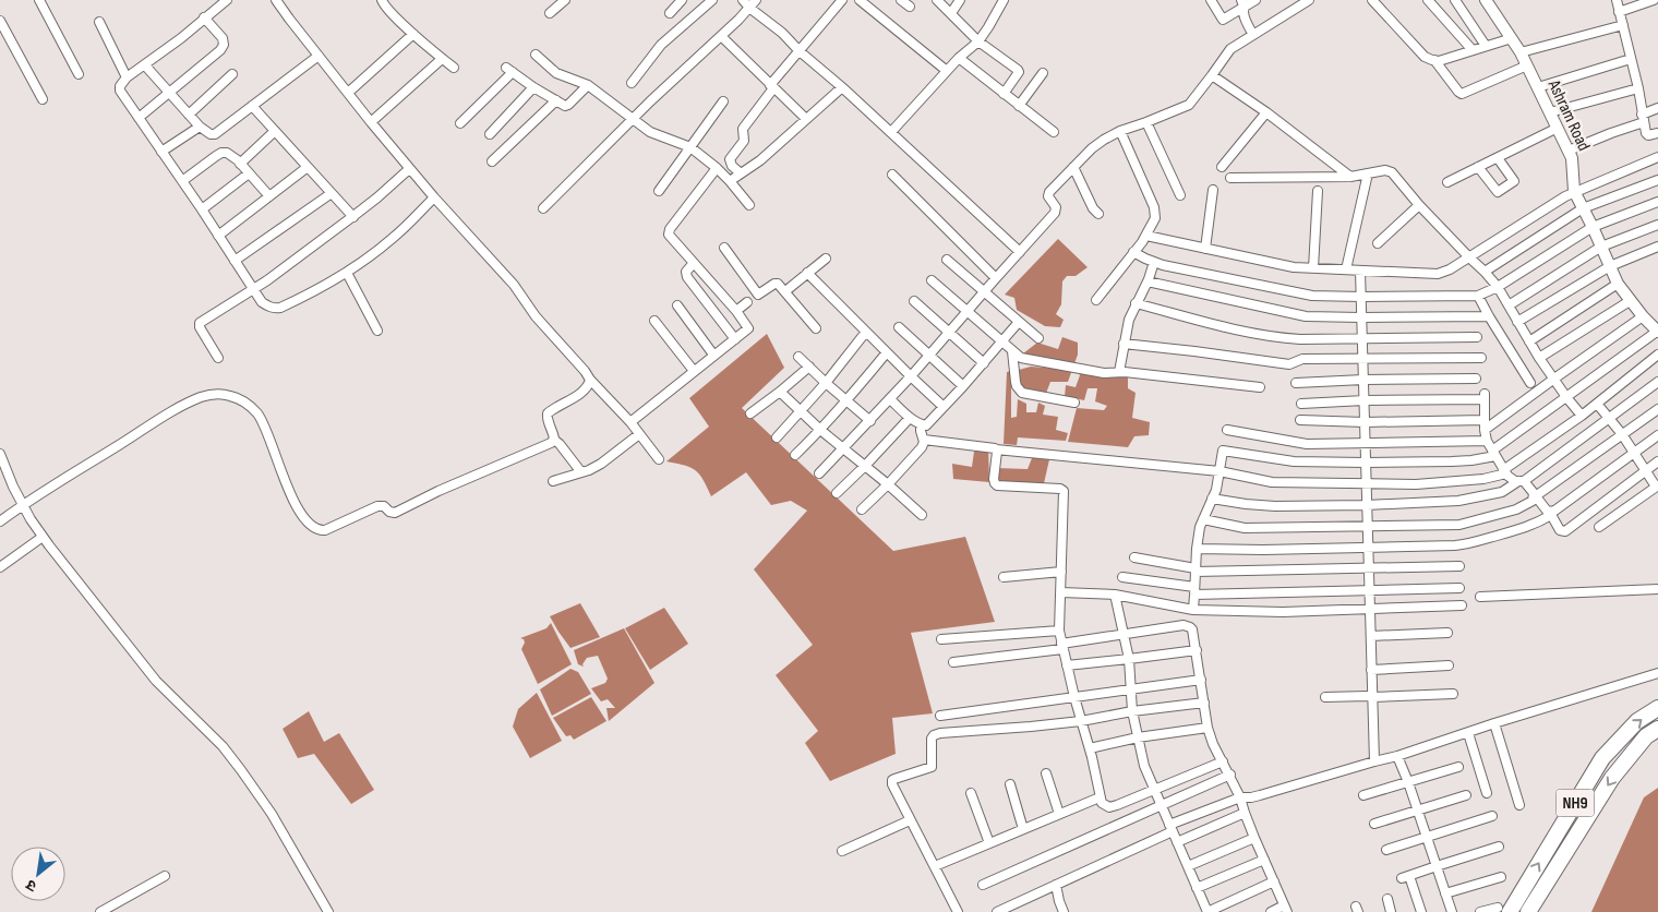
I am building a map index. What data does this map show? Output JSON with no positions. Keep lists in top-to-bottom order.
{
  "streets": {
    "highway": ["NH9"],
    "street": ["Ashram Road"]
  },
  "north": "bottom left"
}
